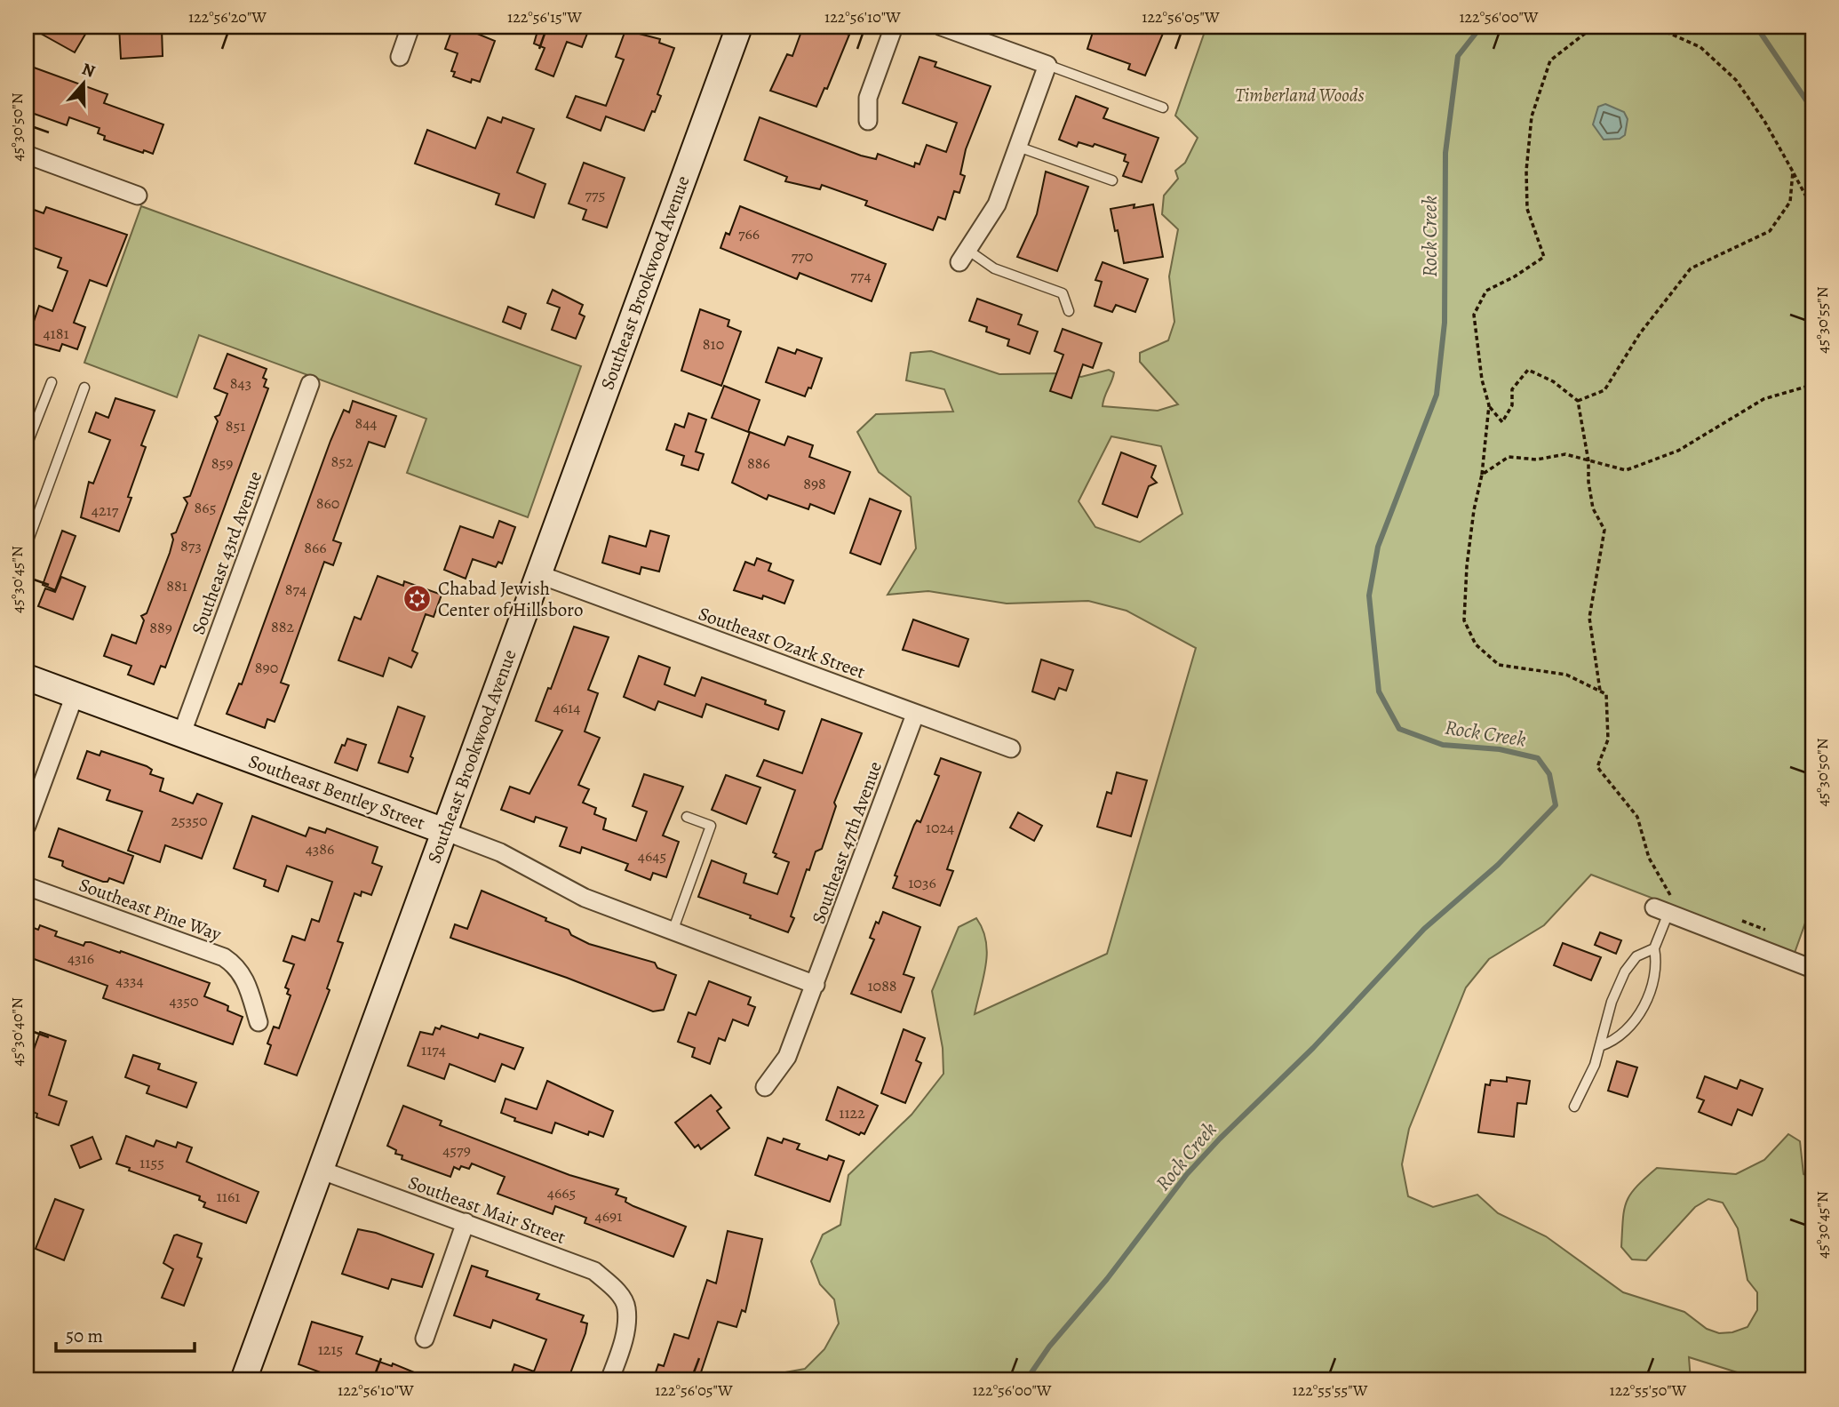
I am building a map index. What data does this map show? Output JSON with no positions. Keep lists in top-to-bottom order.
{
  "streets": {
    "main road": ["Southeast Brookwood Avenue", "Southeast Bentley Street"],
    "street": [
      "Southeast 43rd Avenue",
      "Southeast Ozark Street",
      "Southeast 47th Avenue",
      "Southeast Pine Way",
      "Southeast Mair Street"
    ]
  },
  "crossings": [
    ["Southeast Brookwood Avenue", "Southeast Ozark Street"],
    ["Southeast Brookwood Avenue", "Southeast Bentley Street"],
    ["Southeast Brookwood Avenue", "Southeast Mair Street"],
    ["Southeast 43rd Avenue", "Southeast Bentley Street"],
    ["Southeast Ozark Street", "Southeast 47th Avenue"],
    ["Southeast Bentley Street", "Southeast 47th Avenue"]
  ],
  "water": ["Rock Creek"],
  "parks": ["Timberland Woods"],
  "places": {
    "synagogue": ["Chabad Jewish Center of Hillsboro"]
  },
  "house_numbers": [
    "775",
    "766",
    "770",
    "774",
    "4181",
    "810",
    "843",
    "844",
    "851",
    "852",
    "859",
    "886",
    "898",
    "860",
    "865",
    "4217",
    "873",
    "866",
    "881",
    "874",
    "882",
    "889",
    "890",
    "4614",
    "25350",
    "1024",
    "4386",
    "4645",
    "1036",
    "4316",
    "4334",
    "1088",
    "4350",
    "1174",
    "1122",
    "4579",
    "1155",
    "4665",
    "1161",
    "4691",
    "1215"
  ],
  "scale_bar": "50 m",
  "north": "top",
  "coordinates": [
    "122°56'20\"W",
    "122°56'15\"W",
    "122°56'10\"W",
    "122°56'05\"W",
    "122°56'00\"W",
    "45°30'50\"N",
    "45°30'55\"N",
    "45°30'45\"N",
    "45°30'40\"N",
    "122°55'55\"W",
    "122°55'50\"W"
  ]
}
